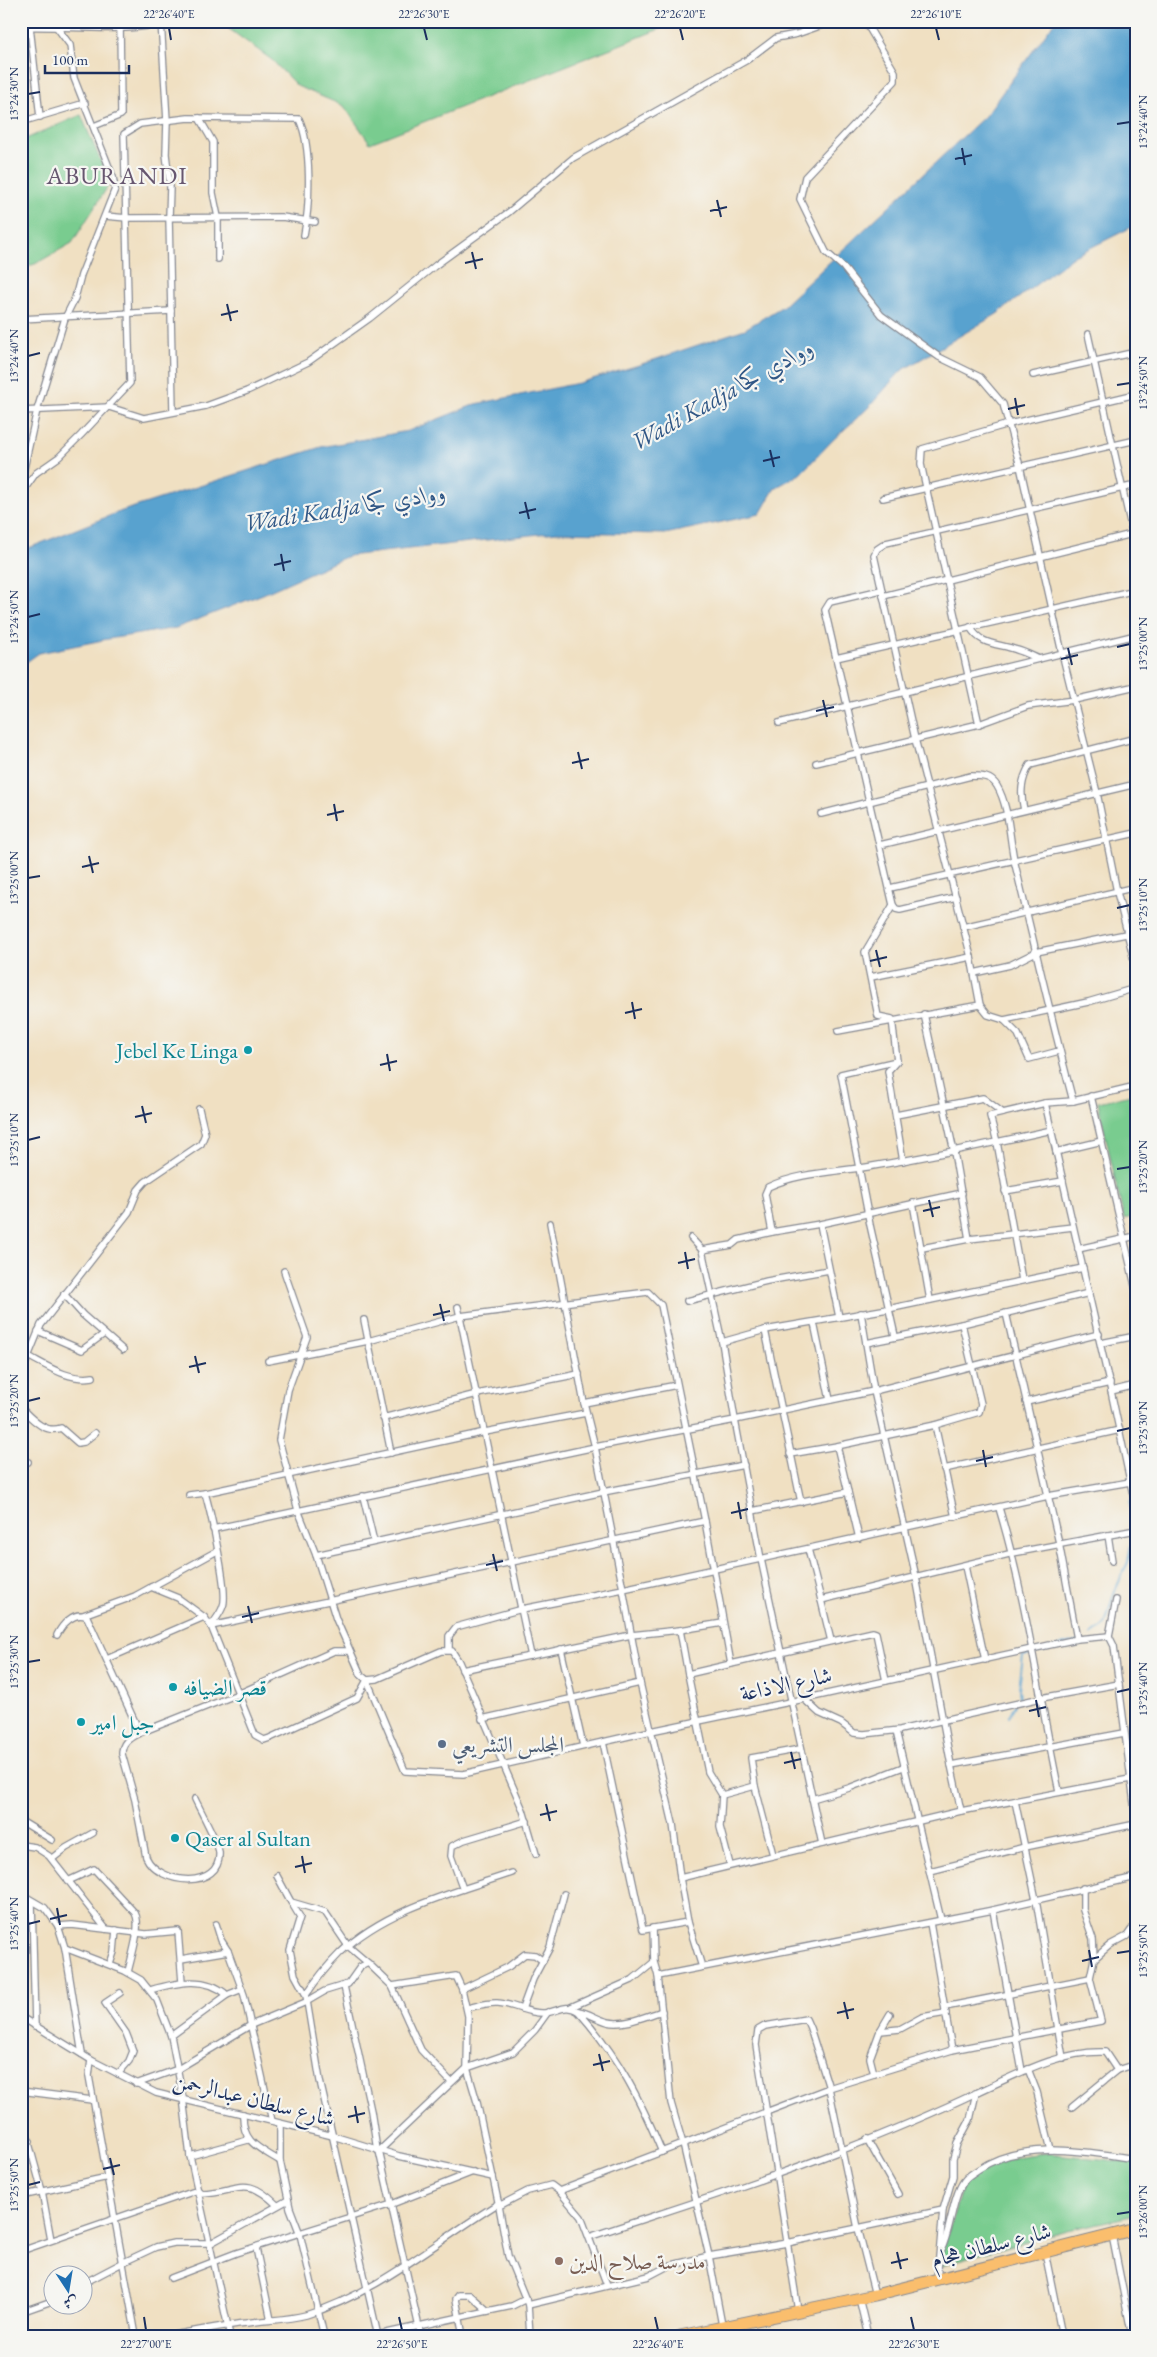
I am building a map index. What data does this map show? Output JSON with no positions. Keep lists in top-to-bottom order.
{
  "streets": {
    "highway": ["شارع سلطان هجام"],
    "street": ["شارع الاذاعة", "شارع سلطان عبدالرحمن"]
  },
  "districts": ["ABURANDI"],
  "water": ["Wadi Kadja ووادي كجا"],
  "places": [
    "Jebel Ke Linga",
    "قصر الضيافه",
    "جبل امير",
    "المجلس التشريعي",
    "Qaser al Sultan",
    "مدرسة صلاح الدين"
  ],
  "scale_bar": "100 m",
  "north": "bottom",
  "coordinates": [
    "22°26'40\"E",
    "22°26'30\"E",
    "22°26'20\"E",
    "22°26'10\"E",
    "13°24'30\"N",
    "13°24'40\"N",
    "13°24'50\"N",
    "13°25'00\"N",
    "13°25'10\"N",
    "13°25'20\"N",
    "13°25'30\"N",
    "13°25'40\"N",
    "13°25'50\"N",
    "13°26'00\"N",
    "22°27'00\"E",
    "22°26'50\"E"
  ]
}
